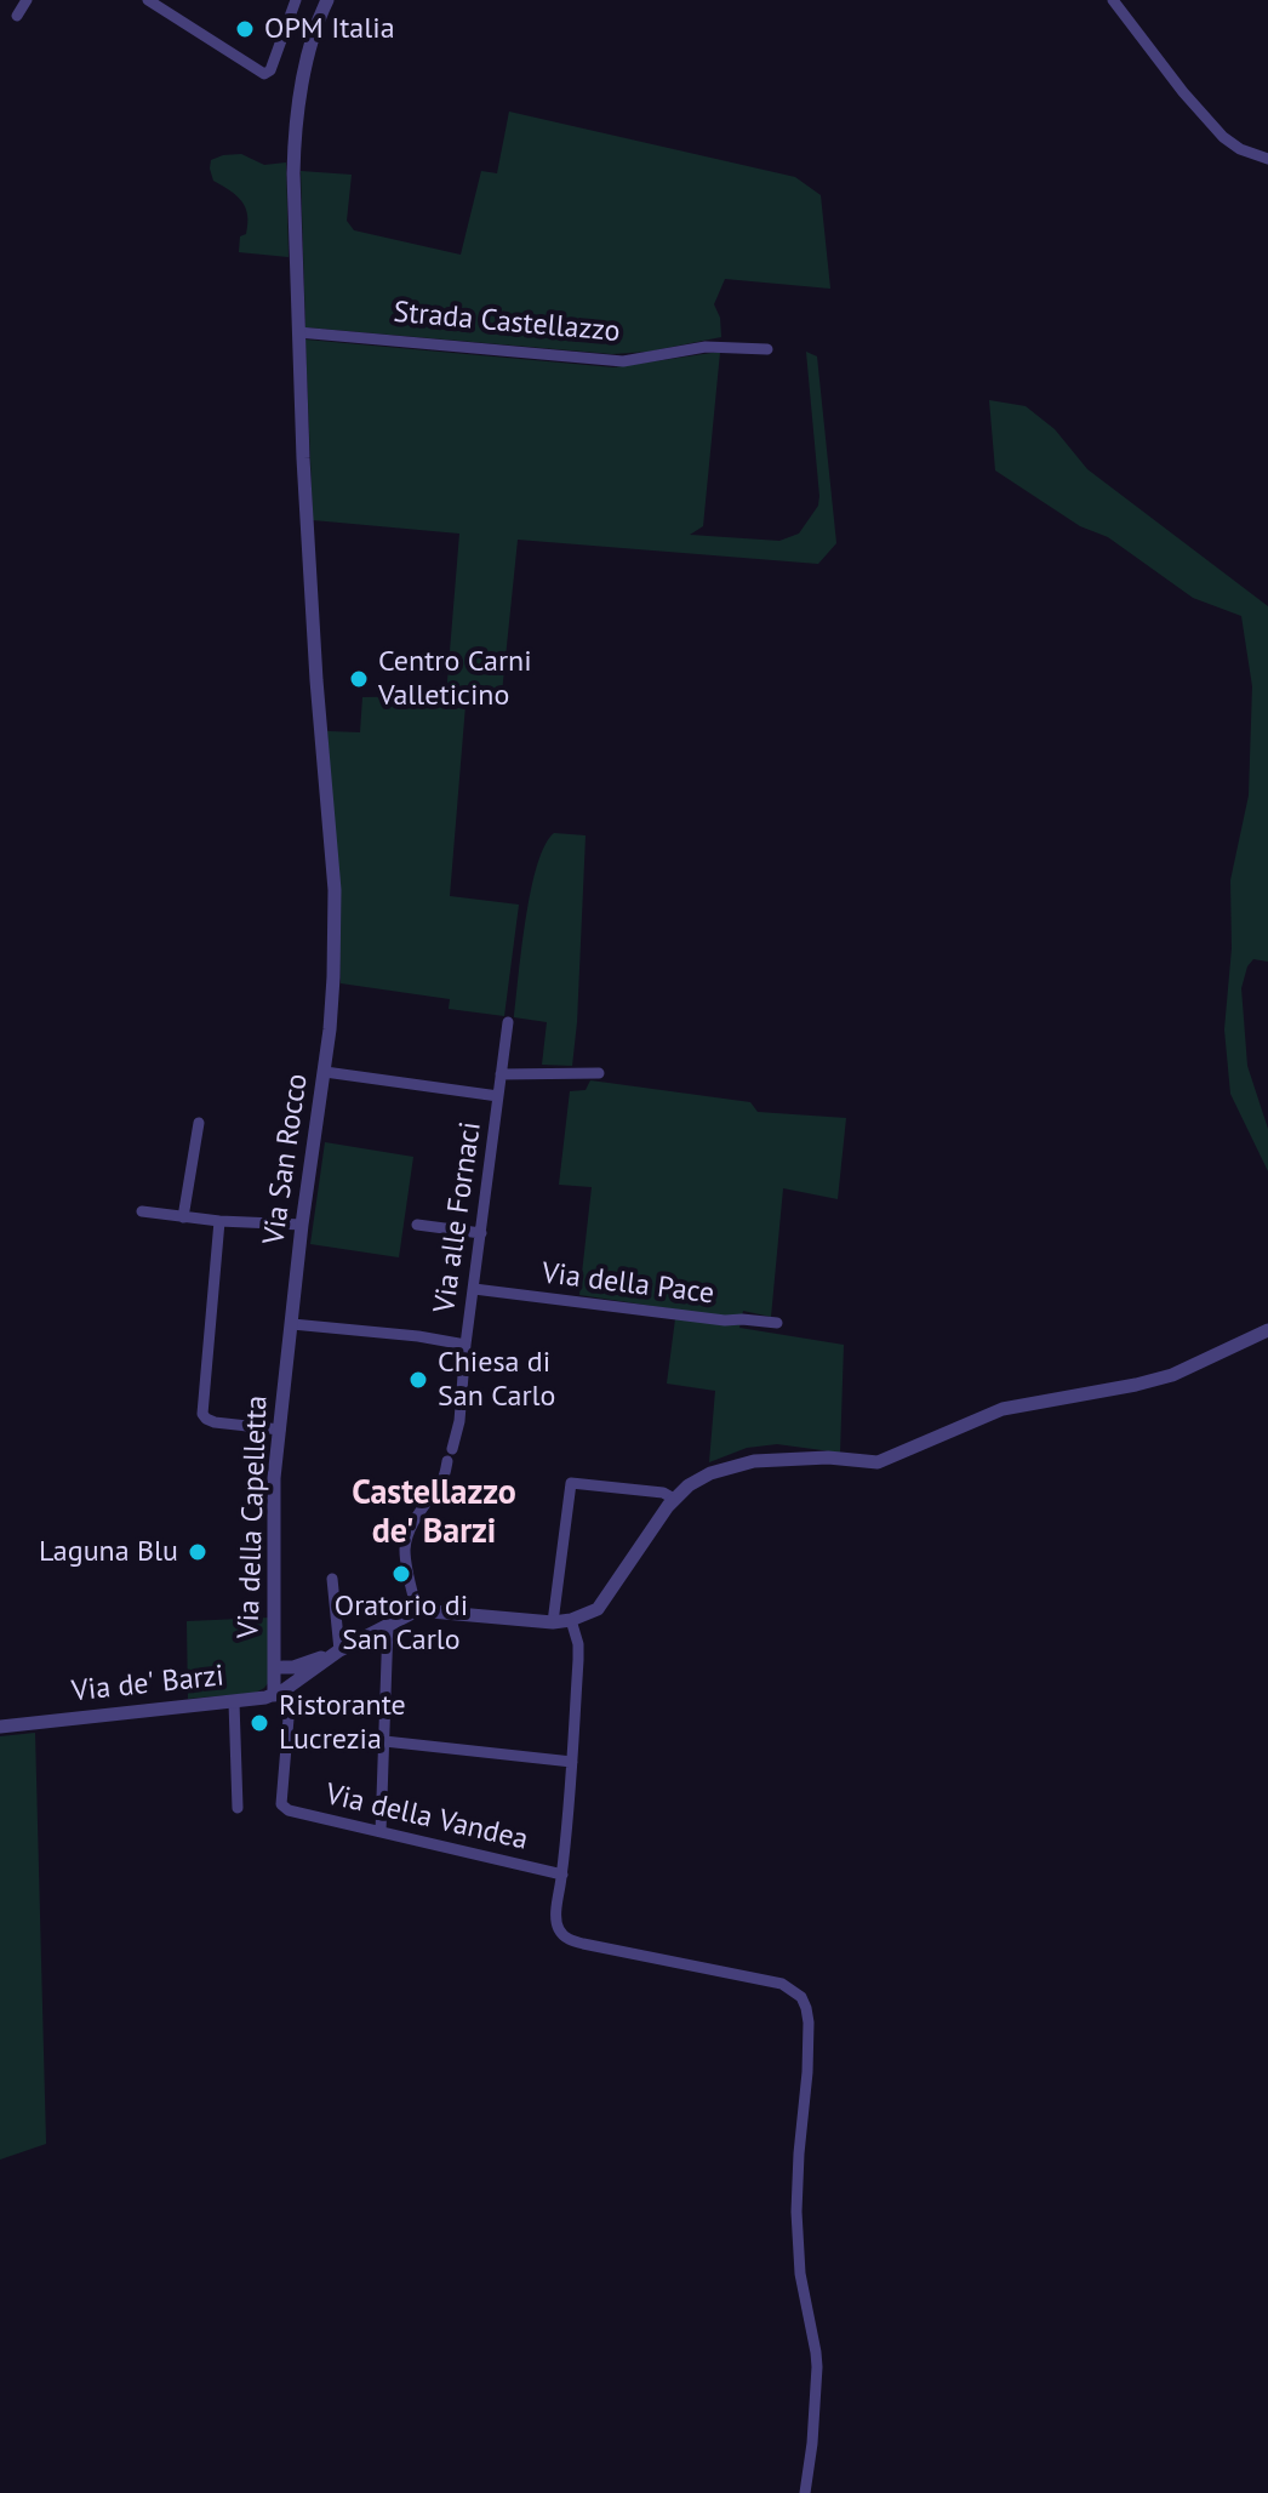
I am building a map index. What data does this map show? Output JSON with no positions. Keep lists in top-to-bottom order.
{
  "streets": {
    "street": [
      "Strada Castellazzo",
      "Via San Rocco",
      "Via alle Fornaci",
      "Via della Pace",
      "Via della Capelletta",
      "Via de' Barzi",
      "Via della Vandea"
    ]
  },
  "crossings": [
    ["Strada Castellazzo", "Via San Rocco"],
    ["Via San Rocco", "Via alle Fornaci"],
    ["Via San Rocco", "Via della Capelletta"],
    ["Via alle Fornaci", "Via della Pace"],
    ["Via della Capelletta", "Via de' Barzi"],
    ["Via della Capelletta", "Via della Vandea"],
    ["Via de' Barzi", "Via della Vandea"]
  ],
  "districts": ["Castellazzo de' Barzi"],
  "places": [
    "OPM Italia",
    "Centro Carni Valleticino",
    "Chiesa di San Carlo",
    "Laguna Blu",
    "Oratorio di San Carlo",
    "Ristorante Lucrezia"
  ]
}
